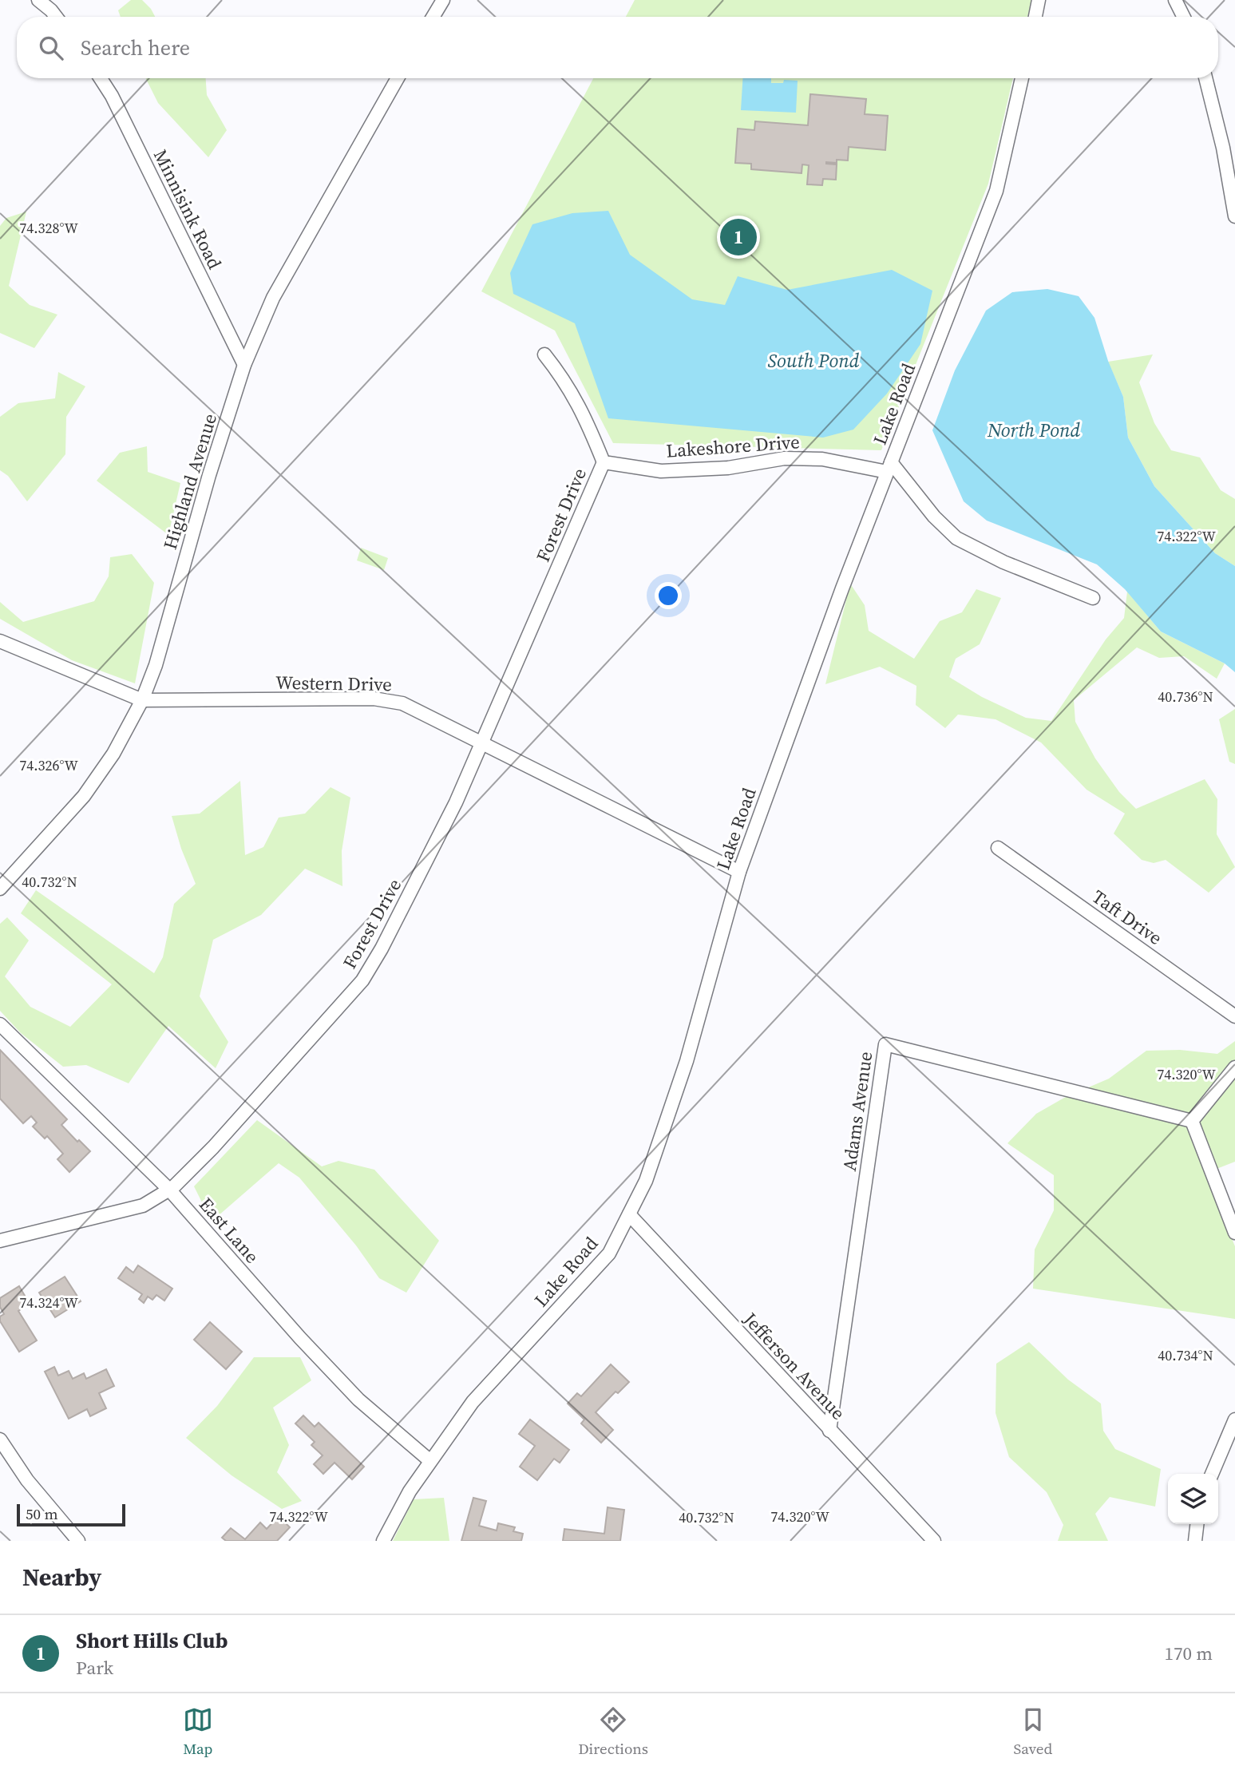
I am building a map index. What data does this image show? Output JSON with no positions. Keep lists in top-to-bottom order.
{
  "streets": {
    "street": [
      "Minnisink Road",
      "Lake Road",
      "Lakeshore Drive",
      "Highland Avenue",
      "Forest Drive",
      "Western Drive",
      "Taft Drive",
      "Adams Avenue",
      "East Lane",
      "Jefferson Avenue"
    ]
  },
  "crossings": [
    ["Minnisink Road", "Highland Avenue"],
    ["Lake Road", "Lakeshore Drive"],
    ["Lake Road", "Western Drive"],
    ["Lake Road", "East Lane"],
    ["Lake Road", "Jefferson Avenue"],
    ["Lakeshore Drive", "Forest Drive"],
    ["Highland Avenue", "Western Drive"],
    ["Forest Drive", "Western Drive"],
    ["Forest Drive", "East Lane"],
    ["Adams Avenue", "Jefferson Avenue"]
  ],
  "water": ["South Pond", "North Pond"],
  "scale_bar": "50 m",
  "page": {
    "search": "Search here",
    "pins": "1",
    "scale": "50 m",
    "heading": "Nearby",
    "list": [
      {
        "mark": "1",
        "name": "Short Hills Club",
        "note": "Park",
        "value": "170 m"
      }
    ],
    "nav": ["Map", "Directions", "Saved"]
  },
  "coordinates": [
    "74.328°W",
    "74.322°W",
    "40.736°N",
    "74.326°W",
    "40.732°N",
    "74.320°W",
    "74.324°W",
    "40.734°N"
  ]
}
